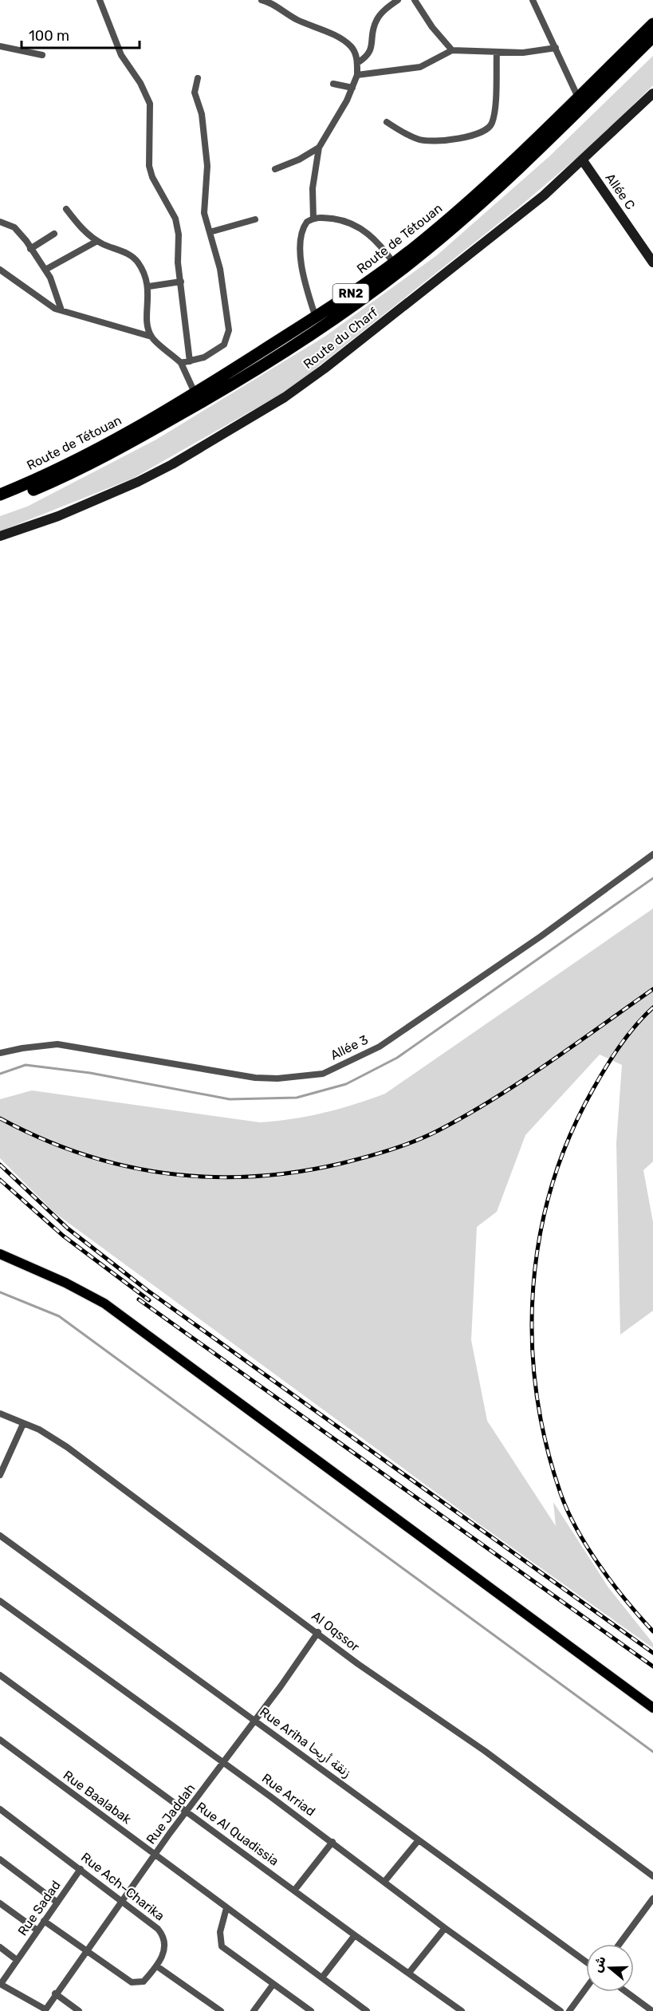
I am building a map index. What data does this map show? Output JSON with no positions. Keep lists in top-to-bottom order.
{
  "streets": {
    "highway": ["Route de Tétouan", "RN2"],
    "street": [
      "Allée C",
      "Route du Charf",
      "Allée 3",
      "Al Oqssor",
      "Rue Ariha زنقة أريحا",
      "Rue Arriad",
      "Rue Baalabak",
      "Rue Jaddah",
      "Rue Al Quadissia",
      "Rue Ach–Charika",
      "Rue Sadad"
    ]
  },
  "crossings": [
    ["Allée C", "Route du Charf"],
    ["Al Oqssor", "Rue Jaddah"],
    ["Rue Ariha زنقة أريحا", "Rue Jaddah"],
    ["Rue Arriad", "Rue Jaddah"],
    ["Rue Baalabak", "Rue Jaddah"],
    ["Rue Jaddah", "Rue Al Quadissia"],
    ["Rue Jaddah", "Rue Ach–Charika"],
    ["Rue Ach–Charika", "Rue Sadad"]
  ],
  "scale_bar": "100 m",
  "north": "left"
}
